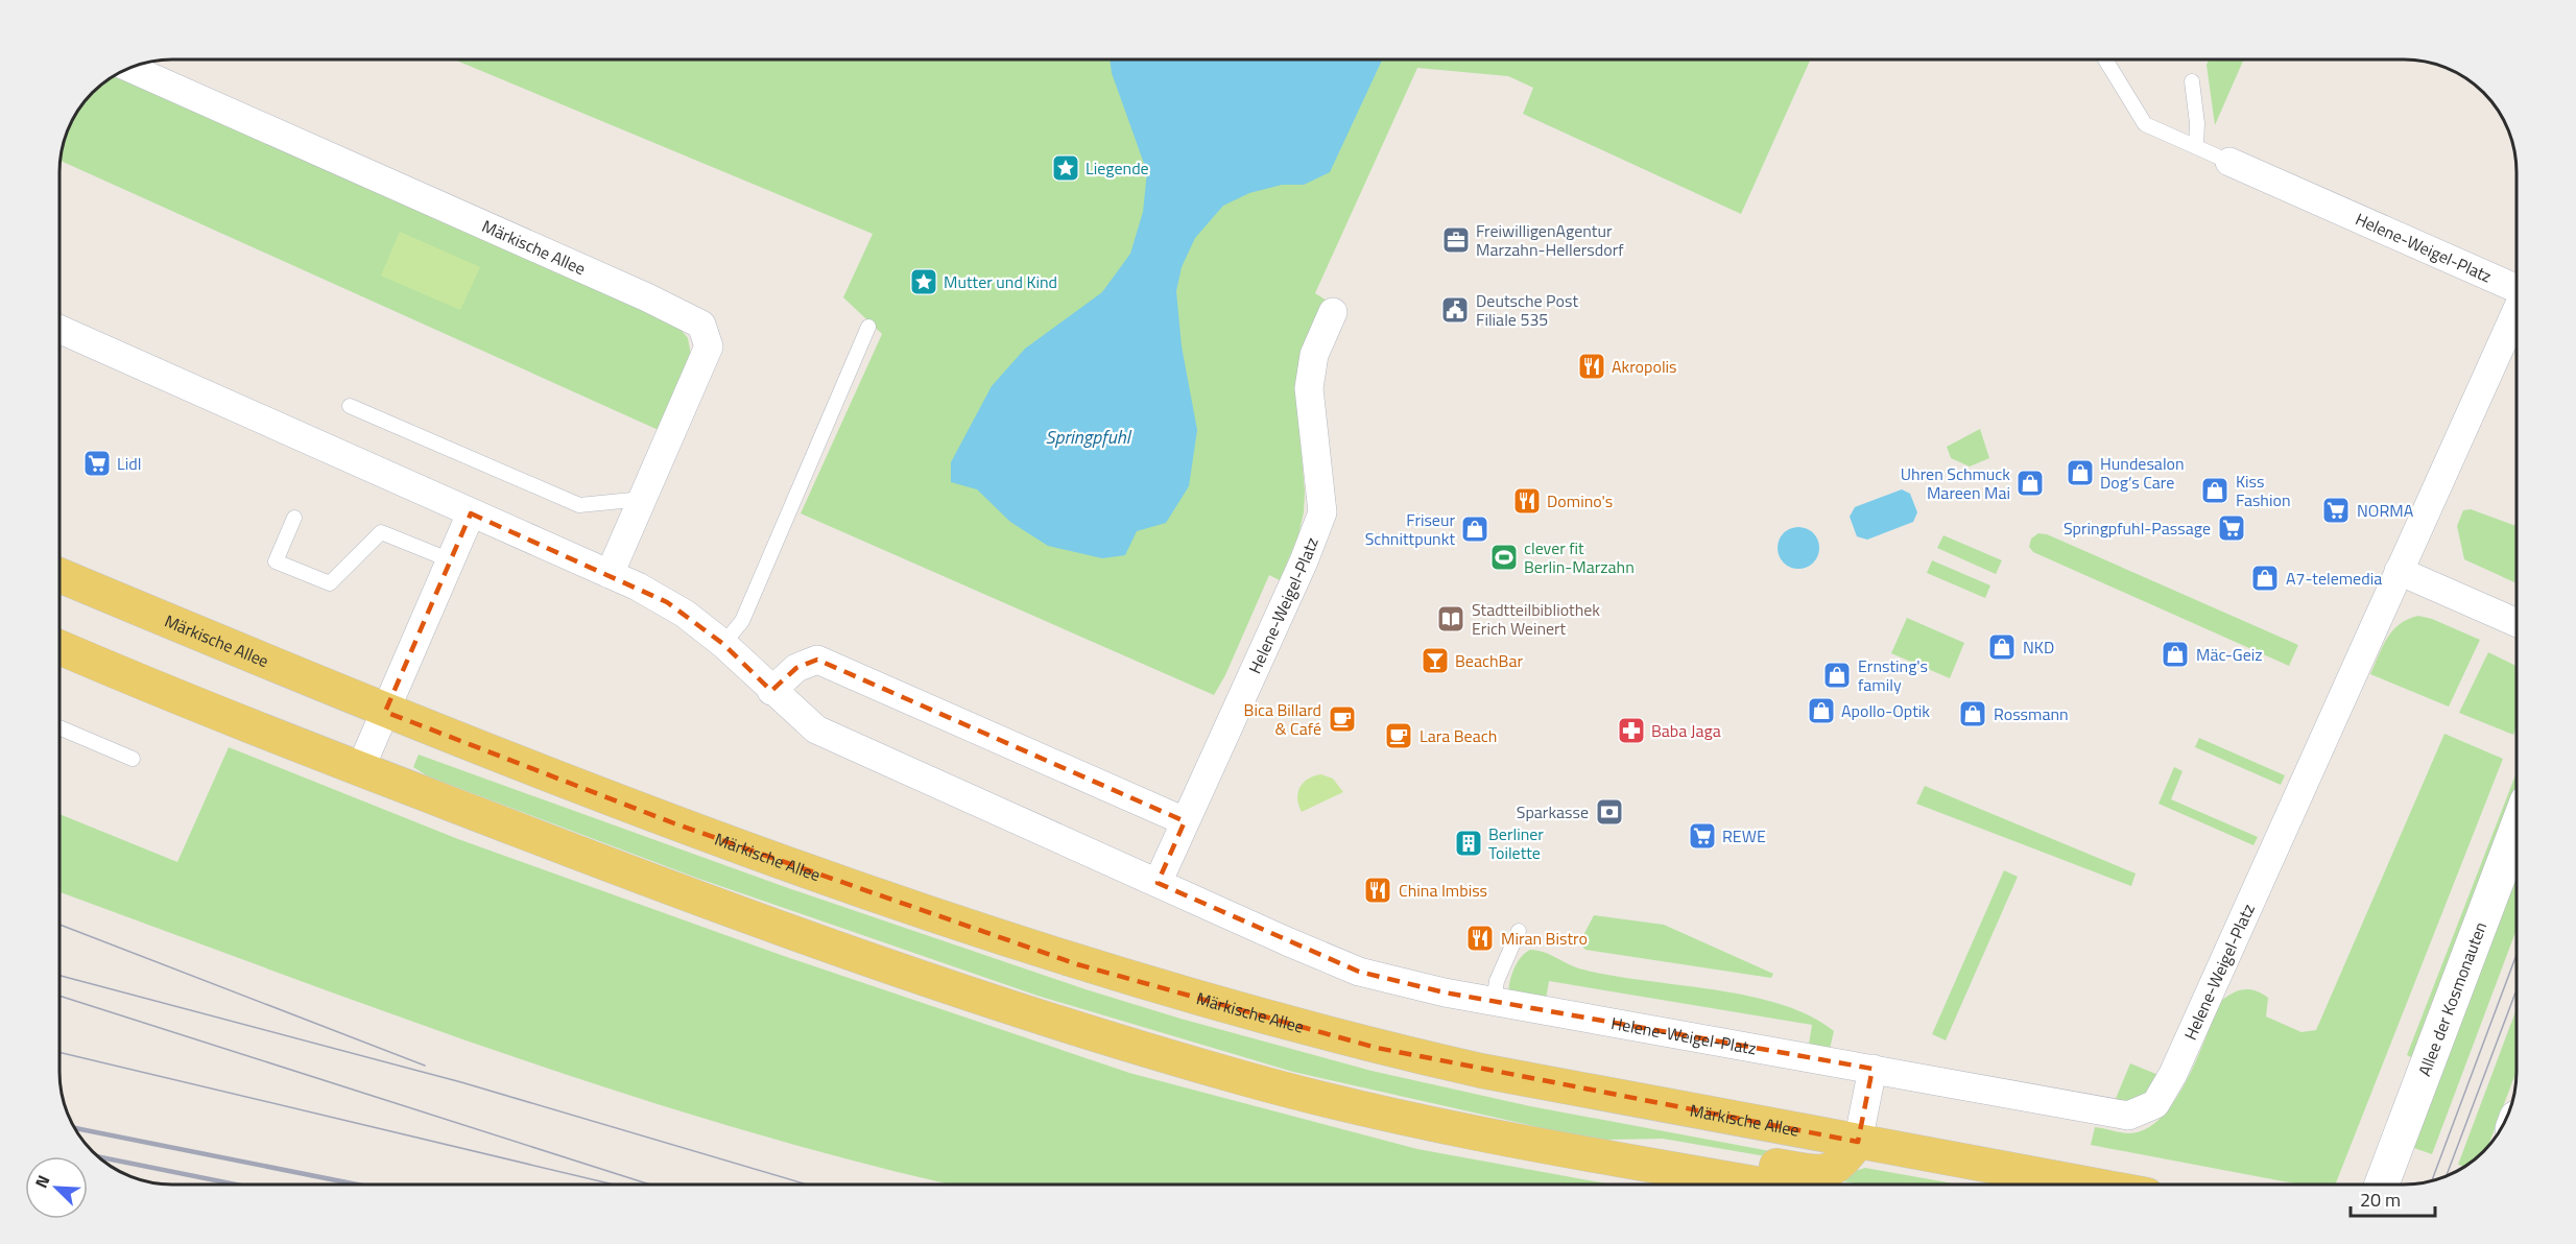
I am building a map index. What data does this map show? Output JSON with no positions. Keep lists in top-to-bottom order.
{
  "streets": {
    "main road": ["Märkische Allee", "Allee der Kosmonauten"],
    "street": ["Helene-Weigel-Platz"]
  },
  "water": ["Springpfuhl"],
  "places": {
    "place": ["Liegende", "Mutter und Kind"],
    "office": ["FreiwilligenAgentur Marzahn-Hellersdorf"],
    "public building": ["Deutsche Post Filiale 535"],
    "restaurant": [
      "Akropolis",
      "Domino's",
      "China Imbiss",
      "Miran Bistro"
    ],
    "supermarket": [
      "Lidl",
      "NORMA",
      "Springpfuhl-Passage",
      "REWE"
    ],
    "shop": [
      "Hundesalon Dog’s Care",
      "Uhren Schmuck Mareen Mai",
      "Kiss Fashion",
      "Friseur Schnittpunkt",
      "A7-telemedia",
      "NKD",
      "Mäc-Geiz",
      "Ernsting's family",
      "Apollo-Optik",
      "Rossmann"
    ],
    "sports": ["clever fit Berlin-Marzahn"],
    "library": ["Stadtteilbibliothek Erich Weinert"],
    "bar": ["BeachBar"],
    "cafe": ["Bica Billard & Café", "Lara Beach"],
    "pharmacy": ["Baba Jaga"],
    "bank": ["Sparkasse"],
    "building": ["Berliner Toilette"]
  },
  "scale_bar": "20 m",
  "north": "top left"
}
